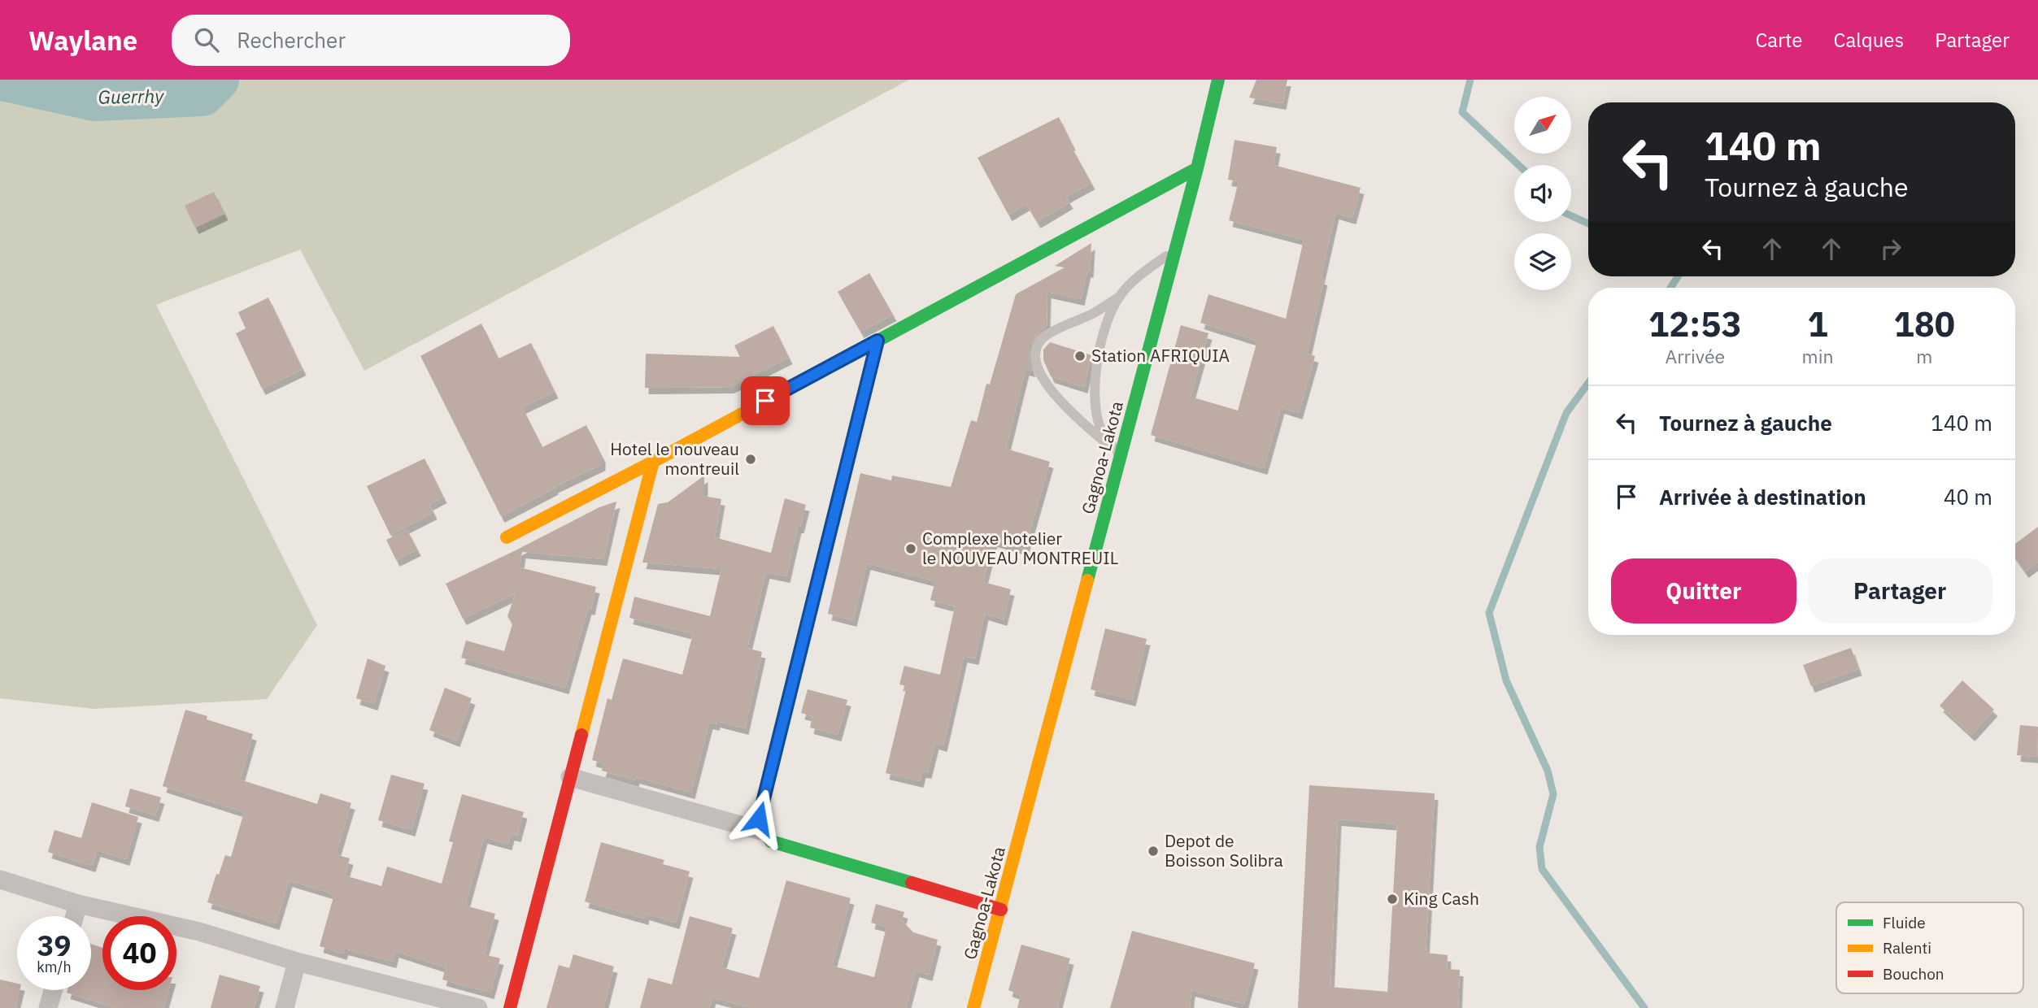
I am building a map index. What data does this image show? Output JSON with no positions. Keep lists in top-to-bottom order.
{
  "streets": {
    "street": ["Gagnoa-Lakota"]
  },
  "water": ["Guerrhy"],
  "places": [
    "Station AFRIQUIA",
    "Hotel le nouveau montreuil",
    "Complexe hotelier le NOUVEAU MONTREUIL",
    "Depot de Boisson Solibra",
    "King Cash"
  ],
  "legend": ["Fluide", "Ralenti", "Bouchon"],
  "north": "top right",
  "page": {
    "header": "Waylane",
    "search": "Rechercher",
    "nav": ["Carte", "Calques", "Partager"],
    "turn": ["140 m", "Tournez à gauche"],
    "eta": [
      "12:53",
      "Arrivée",
      "1",
      "min",
      "180",
      "m"
    ],
    "list": [
      {
        "name": "Tournez à gauche",
        "value": "140 m"
      },
      {
        "name": "Arrivée à destination",
        "value": "40 m"
      }
    ],
    "buttons": ["Quitter", "Partager"],
    "speed": "39 km/h",
    "limit": "40"
  }
}
